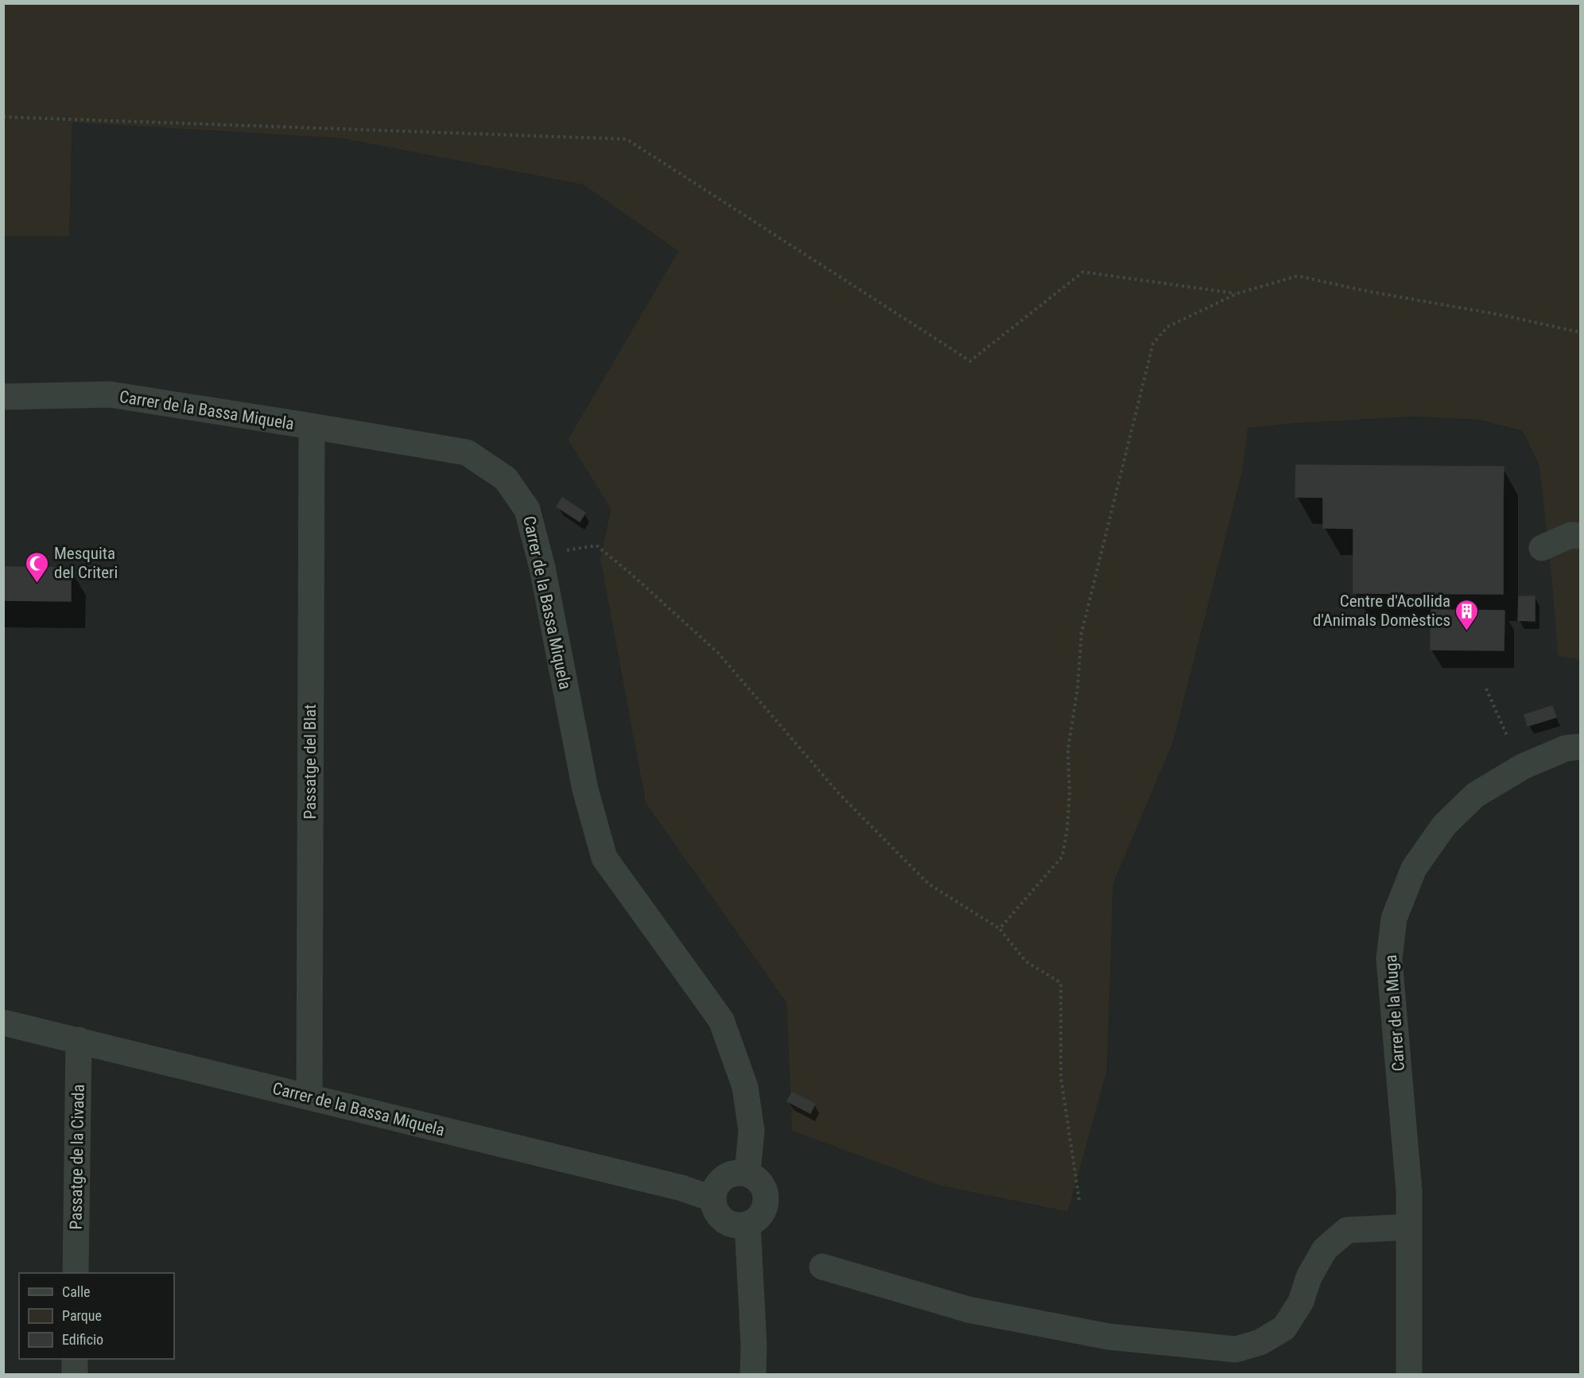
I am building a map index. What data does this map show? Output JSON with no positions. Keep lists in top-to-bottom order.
{
  "streets": {
    "street": [
      "Carrer de la Bassa Miquela",
      "Passatge del Blat",
      "Carrer de la Muga",
      "Passatge de la Civada"
    ]
  },
  "crossings": [
    ["Carrer de la Bassa Miquela", "Passatge del Blat"],
    ["Carrer de la Bassa Miquela", "Passatge de la Civada"]
  ],
  "places": {
    "mosque": ["Mesquita del Criteri"],
    "building": ["Centre d'Acollida d'Animals Domèstics"]
  },
  "legend": ["Calle", "Parque", "Edificio"]
}
